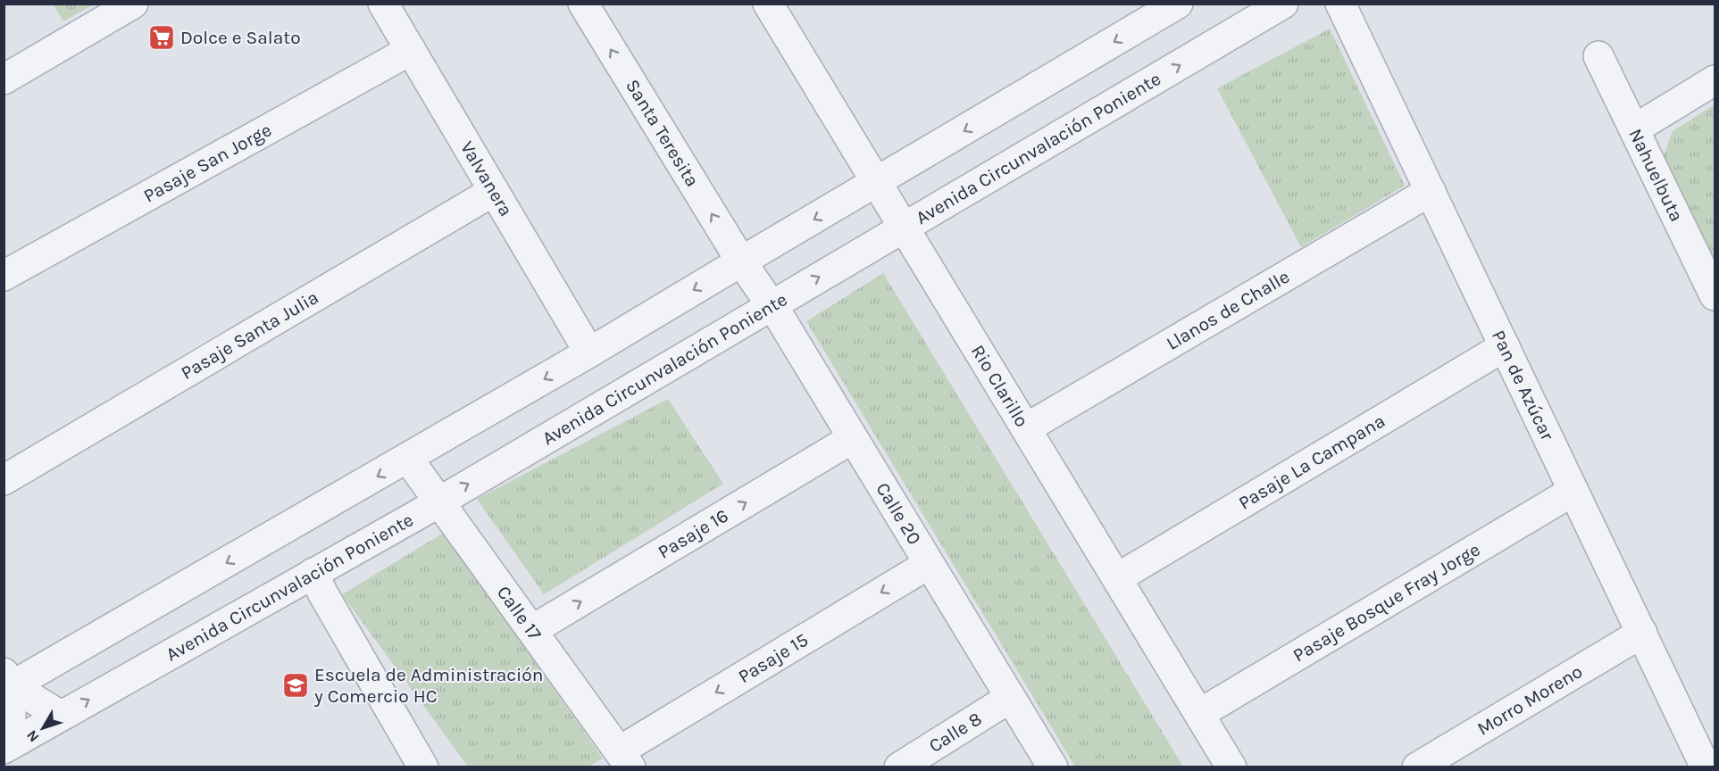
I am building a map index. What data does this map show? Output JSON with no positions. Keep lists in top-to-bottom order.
{
  "streets": {
    "street": [
      "Santa Teresita",
      "Avenida Circunvalación Poniente",
      "Pasaje San Jorge",
      "Nahuelbuta",
      "Valvanera",
      "Llanos de Challe",
      "Pasaje Santa Julia",
      "Rio Clarillo",
      "Pan de Azúcar",
      "Pasaje La Campana",
      "Calle 20",
      "Pasaje 16",
      "Pasaje Bosque Fray Jorge",
      "Calle 17",
      "Pasaje 15",
      "Morro Moreno",
      "Calle 8"
    ]
  },
  "crossings": [
    ["Santa Teresita", "Calle 20"],
    ["Avenida Circunvalación Poniente", "Rio Clarillo"],
    ["Avenida Circunvalación Poniente", "Calle 20"],
    ["Avenida Circunvalación Poniente", "Calle 17"],
    ["Pasaje San Jorge", "Valvanera"],
    ["Valvanera", "Pasaje Santa Julia"],
    ["Llanos de Challe", "Rio Clarillo"],
    ["Llanos de Challe", "Pan de Azúcar"],
    ["Rio Clarillo", "Pasaje La Campana"],
    ["Rio Clarillo", "Pasaje Bosque Fray Jorge"],
    ["Pan de Azúcar", "Pasaje La Campana"],
    ["Pan de Azúcar", "Pasaje Bosque Fray Jorge"],
    ["Pan de Azúcar", "Morro Moreno"],
    ["Calle 20", "Pasaje 16"],
    ["Calle 20", "Pasaje 15"],
    ["Calle 20", "Calle 8"],
    ["Pasaje 16", "Calle 17"],
    ["Calle 17", "Pasaje 15"]
  ],
  "one_way": ["Santa Teresita", "Pasaje 15"],
  "places": {
    "supermarket": ["Dolce e Salato"],
    "school or university": ["Escuela de Administración y Comercio HC"]
  },
  "north": "bottom left"
}
